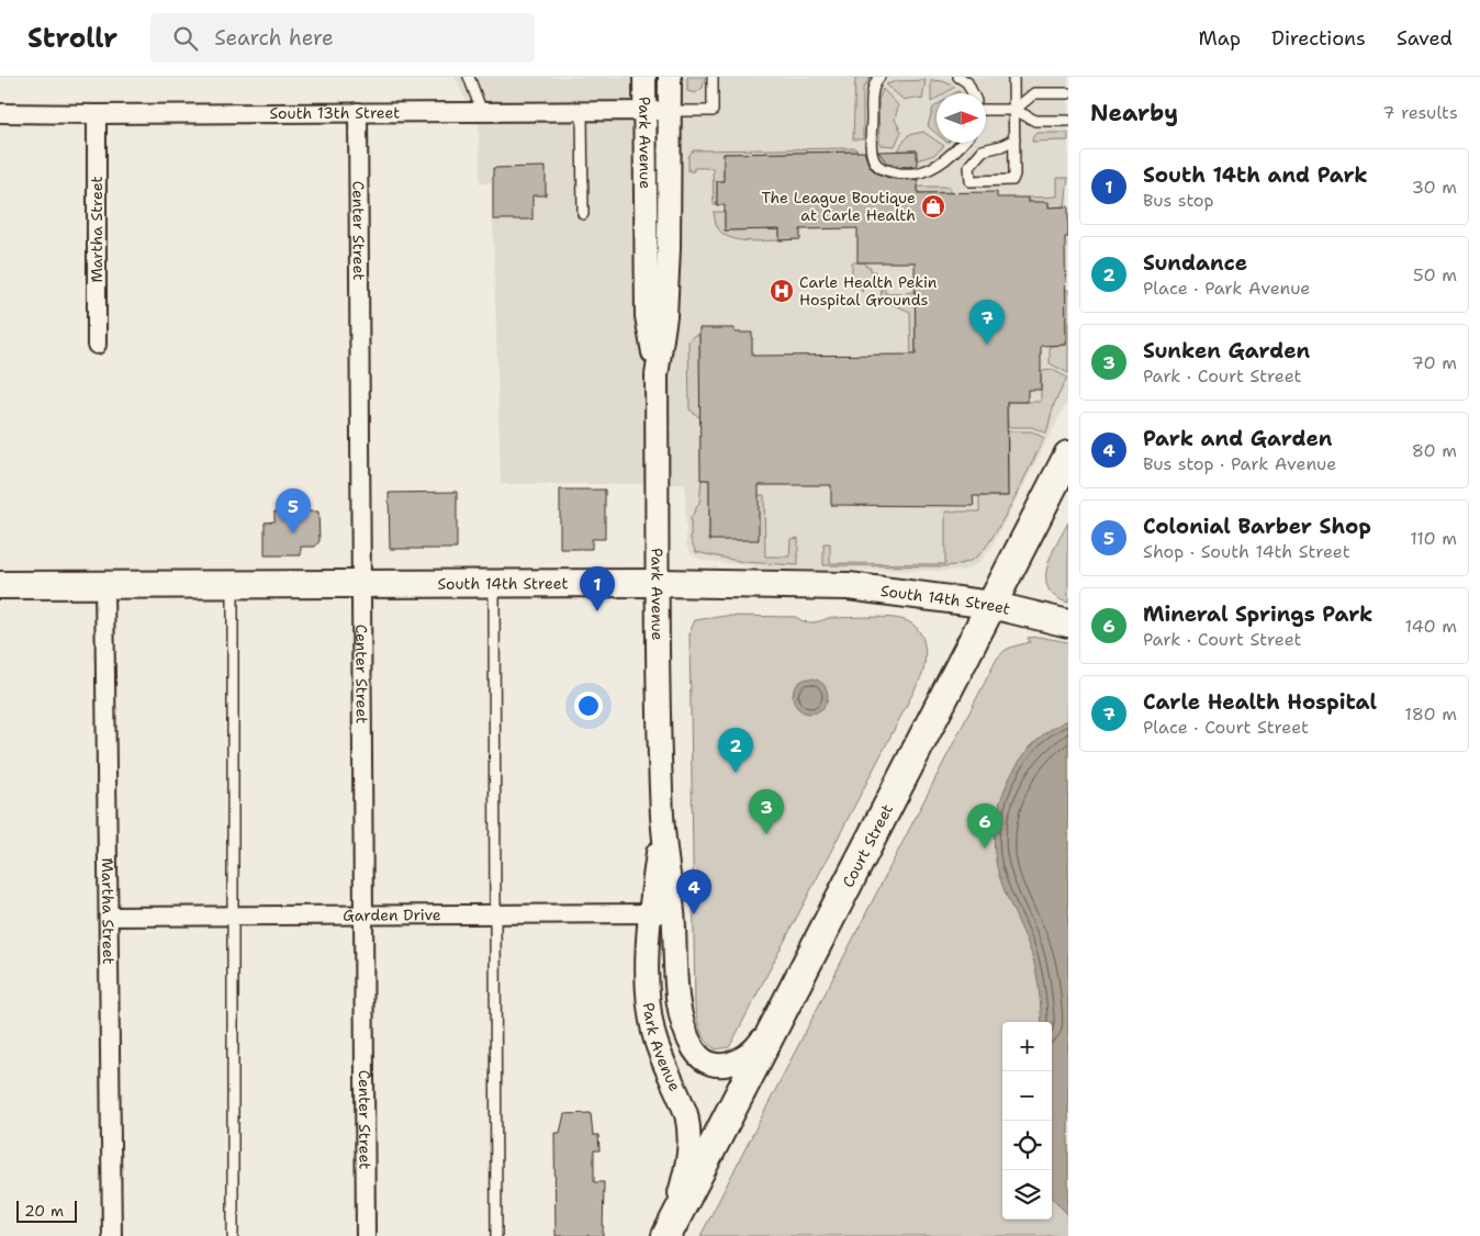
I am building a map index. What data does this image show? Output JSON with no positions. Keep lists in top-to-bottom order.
{
  "streets": {
    "main road": ["South 14th Street", "Court Street"],
    "street": [
      "South 13th Street",
      "Park Avenue",
      "Martha Street",
      "Center Street",
      "Garden Drive"
    ]
  },
  "crossings": [
    ["South 13th Street", "Park Avenue"],
    ["South 13th Street", "Martha Street"],
    ["South 13th Street", "Center Street"],
    ["Park Avenue", "South 14th Street"],
    ["Park Avenue", "Court Street"],
    ["Park Avenue", "Garden Drive"],
    ["Martha Street", "South 14th Street"],
    ["Martha Street", "Garden Drive"],
    ["Center Street", "South 14th Street"],
    ["Center Street", "Garden Drive"],
    ["South 14th Street", "Court Street"]
  ],
  "places": {
    "shop": ["The League Boutique at Carle Health"],
    "hospital": ["Carle Health Pekin Hospital Grounds"]
  },
  "scale_bar": "20 m",
  "north": "right",
  "page": {
    "header": "Strollr",
    "search": "Search here",
    "nav": ["Map", "Directions", "Saved"],
    "heading": ["Nearby", "7 results"],
    "list": [
      {
        "mark": "1",
        "name": "South 14th and Park",
        "note": "Bus stop",
        "value": "30 m"
      },
      {
        "mark": "2",
        "name": "Sundance",
        "note": "Place · Park Avenue",
        "value": "50 m"
      },
      {
        "mark": "3",
        "name": "Sunken Garden",
        "note": "Park · Court Street",
        "value": "70 m"
      },
      {
        "mark": "4",
        "name": "Park and Garden",
        "note": "Bus stop · Park Avenue",
        "value": "80 m"
      },
      {
        "mark": "5",
        "name": "Colonial Barber Shop",
        "note": "Shop · South 14th Street",
        "value": "110 m"
      },
      {
        "mark": "6",
        "name": "Mineral Springs Park",
        "note": "Park · Court Street",
        "value": "140 m"
      },
      {
        "mark": "7",
        "name": "Carle Health Hospital",
        "note": "Place · Court Street",
        "value": "180 m"
      }
    ],
    "pins": [
      "7",
      "5",
      "1",
      "2",
      "3",
      "6",
      "4"
    ],
    "map_buttons": ["+", "−"],
    "scale": "20 m"
  }
}
